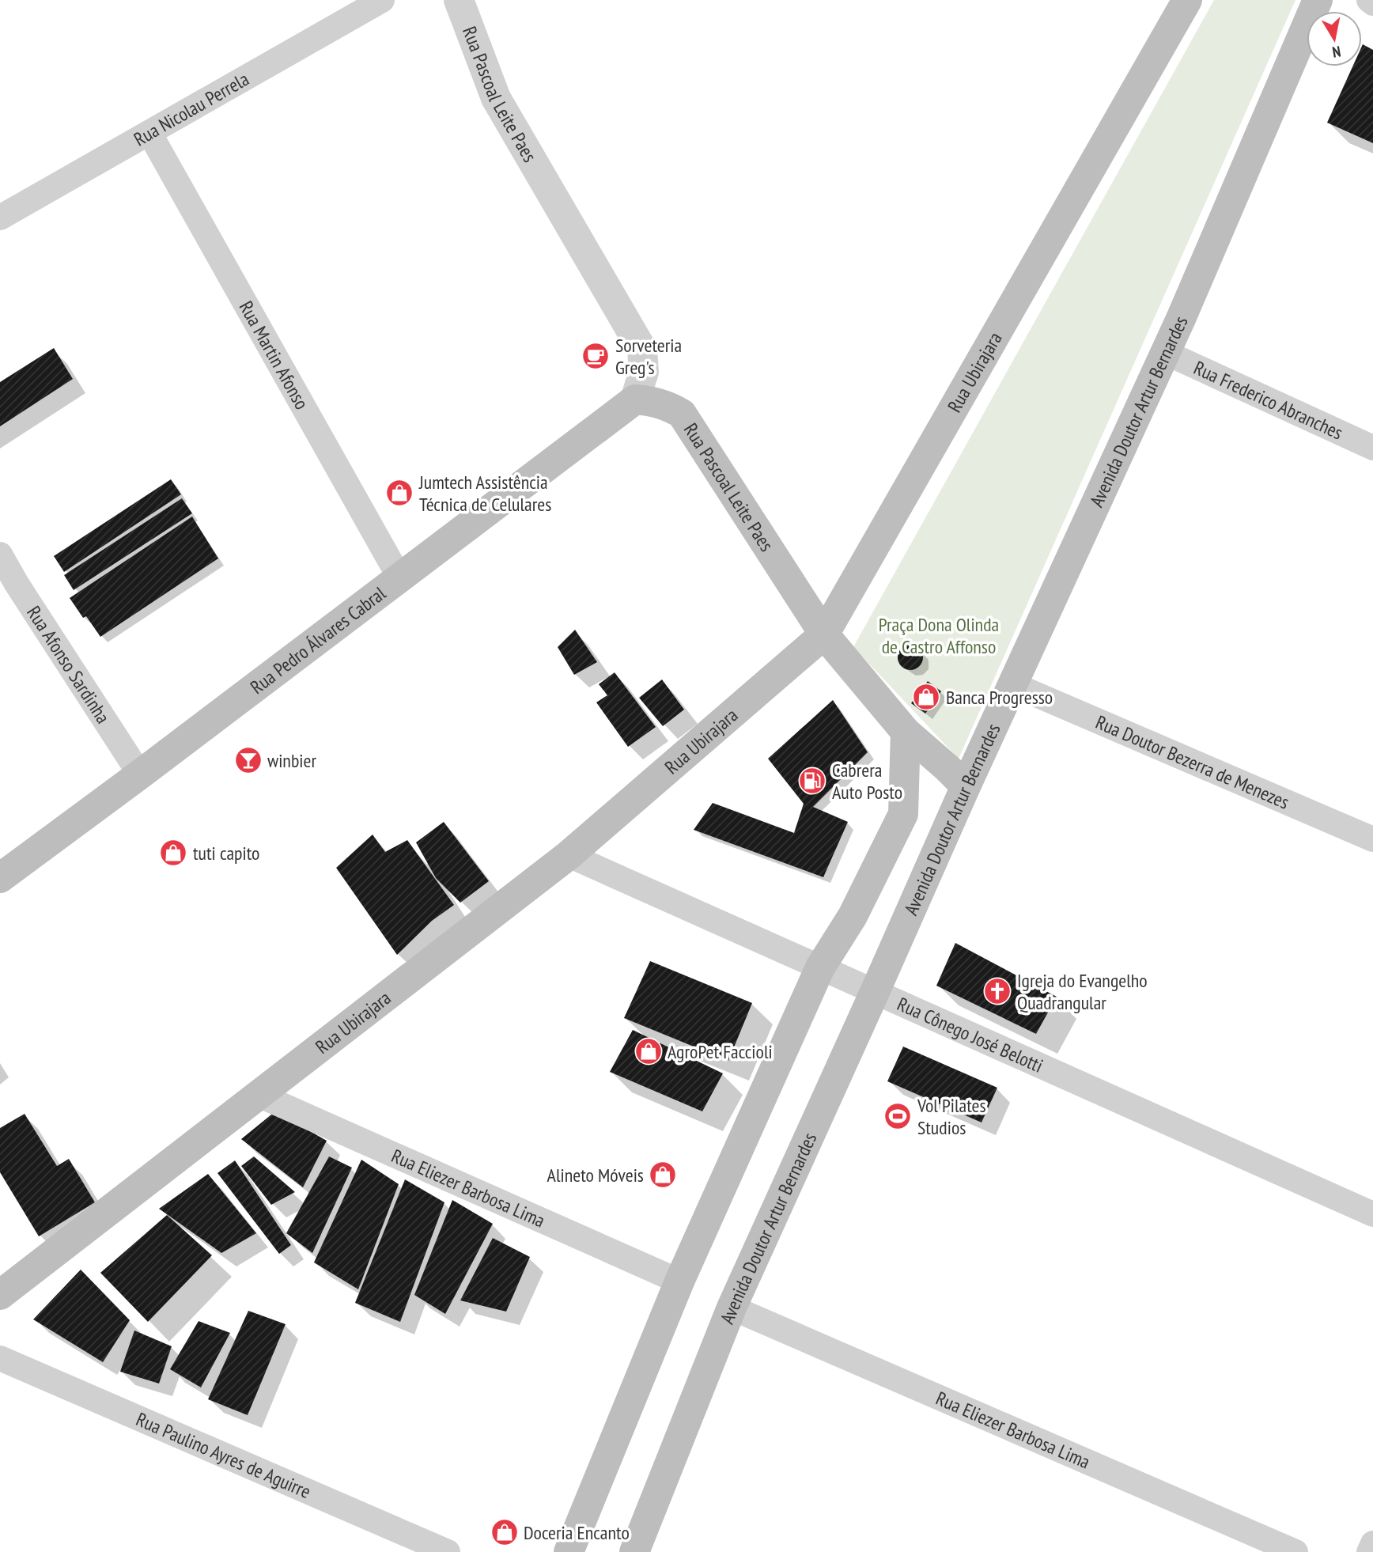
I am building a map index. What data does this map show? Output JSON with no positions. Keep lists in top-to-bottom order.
{
  "streets": {
    "main road": [
      "Rua Pascoal Leite Paes",
      "Rua Ubirajara",
      "Avenida Doutor Artur Bernardes",
      "Rua Pedro Álvares Cabral"
    ],
    "street": [
      "Rua Nicolau Perrela",
      "Rua Martin Afonso",
      "Rua Frederico Abranches",
      "Rua Afonso Sardinha",
      "Rua Doutor Bezerra de Menezes",
      "Rua Cônego José Belotti",
      "Rua Eliezer Barbosa Lima",
      "Rua Paulino Ayres de Aguirre"
    ]
  },
  "crossings": [
    ["Rua Pascoal Leite Paes", "Rua Ubirajara"],
    ["Rua Pascoal Leite Paes", "Avenida Doutor Artur Bernardes"],
    ["Rua Pascoal Leite Paes", "Rua Pedro Álvares Cabral"],
    ["Rua Nicolau Perrela", "Rua Martin Afonso"],
    ["Rua Martin Afonso", "Rua Pedro Álvares Cabral"],
    ["Rua Ubirajara", "Rua Cônego José Belotti"],
    ["Rua Ubirajara", "Rua Eliezer Barbosa Lima"],
    ["Rua Frederico Abranches", "Avenida Doutor Artur Bernardes"],
    ["Avenida Doutor Artur Bernardes", "Rua Doutor Bezerra de Menezes"],
    ["Avenida Doutor Artur Bernardes", "Rua Cônego José Belotti"],
    ["Avenida Doutor Artur Bernardes", "Rua Eliezer Barbosa Lima"],
    ["Rua Pedro Álvares Cabral", "Rua Afonso Sardinha"]
  ],
  "parks": ["Praça Dona Olinda de Castro Affonso"],
  "places": {
    "cafe": ["Sorveteria Greg's"],
    "shop": [
      "Jumtech Assistência Técnica de Celulares",
      "Banca Progresso",
      "tuti capito",
      "AgroPet Faccioli",
      "Alineto Móveis",
      "Doceria Encanto"
    ],
    "bar": ["winbier"],
    "fuel station": ["Cabrera Auto Posto"],
    "church": ["Igreja do Evangelho Quadrangular"],
    "sports": ["Vol Pilates Studios"]
  },
  "north": "bottom"
}
